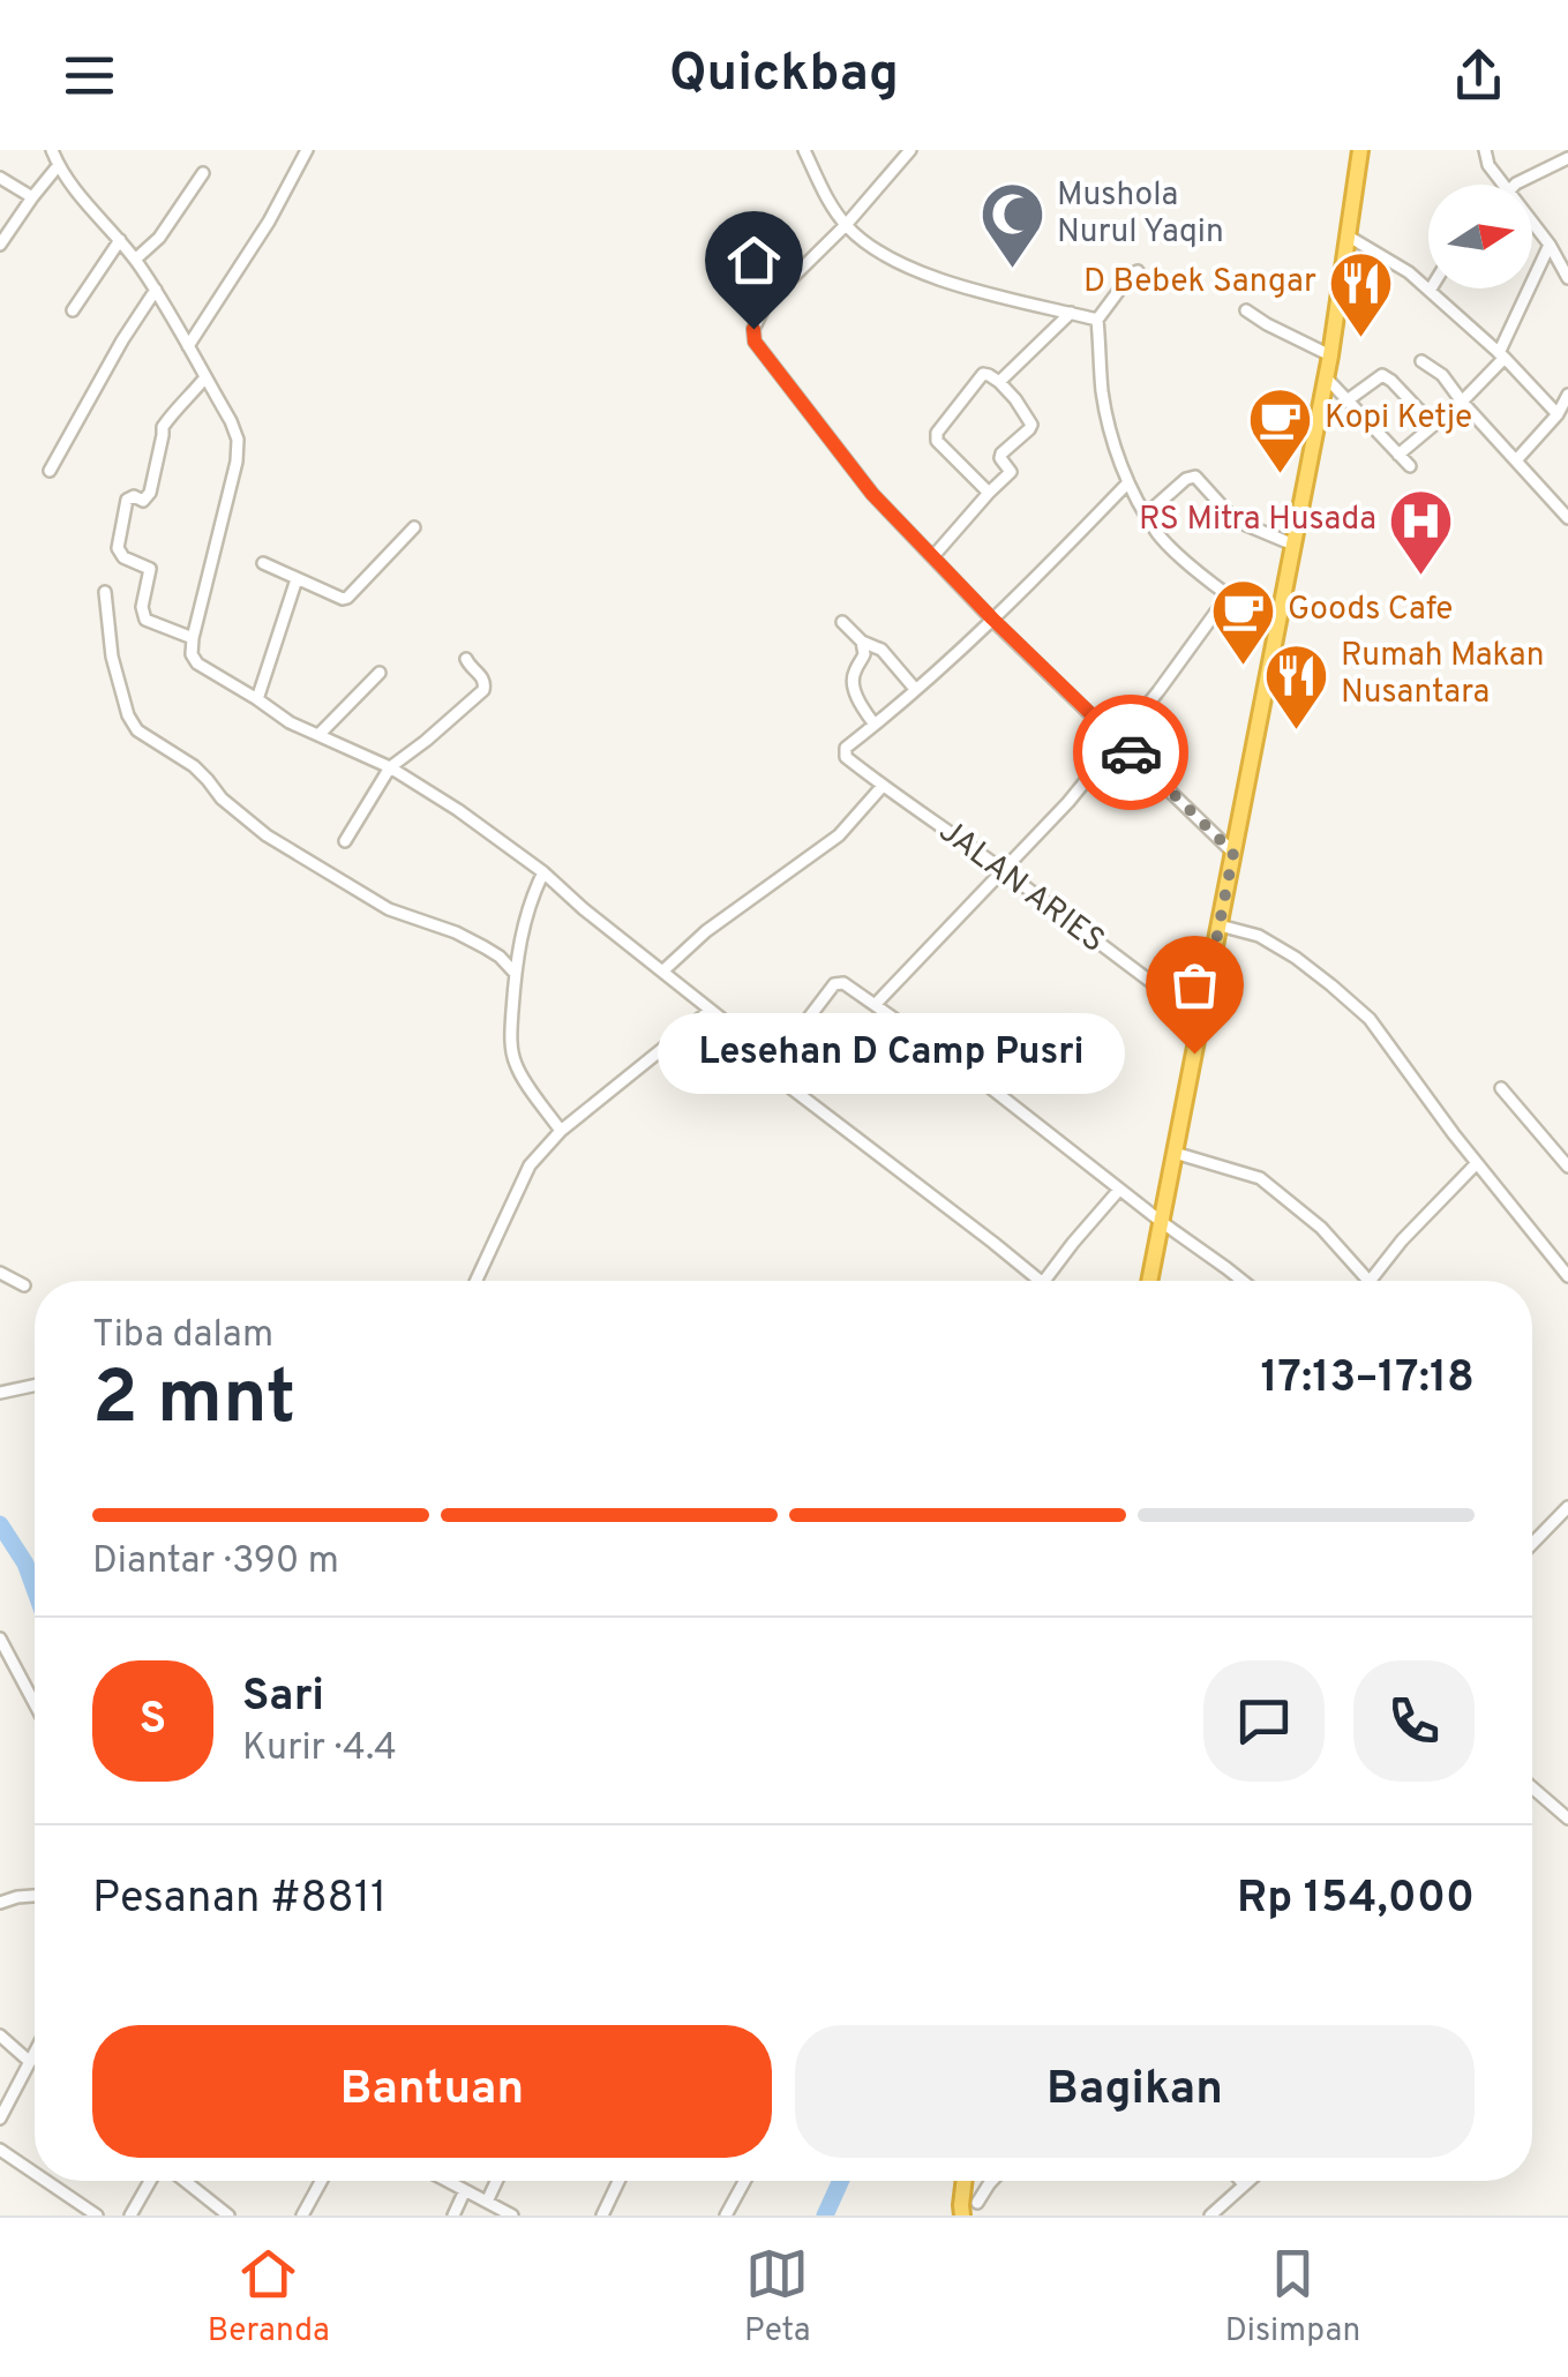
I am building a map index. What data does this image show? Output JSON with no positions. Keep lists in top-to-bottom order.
{
  "streets": {
    "street": ["JALAN ARIES"]
  },
  "places": {
    "mosque": ["Mushola Nurul Yaqin"],
    "restaurant": ["D Bebek Sangar", "Rumah Makan Nusantara"],
    "cafe": ["Kopi Ketje", "Goods Cafe"],
    "hospital": ["RS Mitra Husada"],
    "other": ["Lesehan D Camp Pusri"]
  },
  "north": "right",
  "page": {
    "header": "Quickbag",
    "bubble": "Lesehan D Camp Pusri",
    "heading": ["2 mnt", "Tiba dalam", "17:13–17:18"],
    "panel": [
      "Sari",
      "Kurir · 4.4",
      "Pesanan #8811",
      "Rp 154,000"
    ],
    "bar": "Diantar · 390 m",
    "round": "S",
    "buttons": ["Bantuan", "Bagikan"],
    "tabs": ["Beranda", "Peta", "Disimpan"]
  }
}
